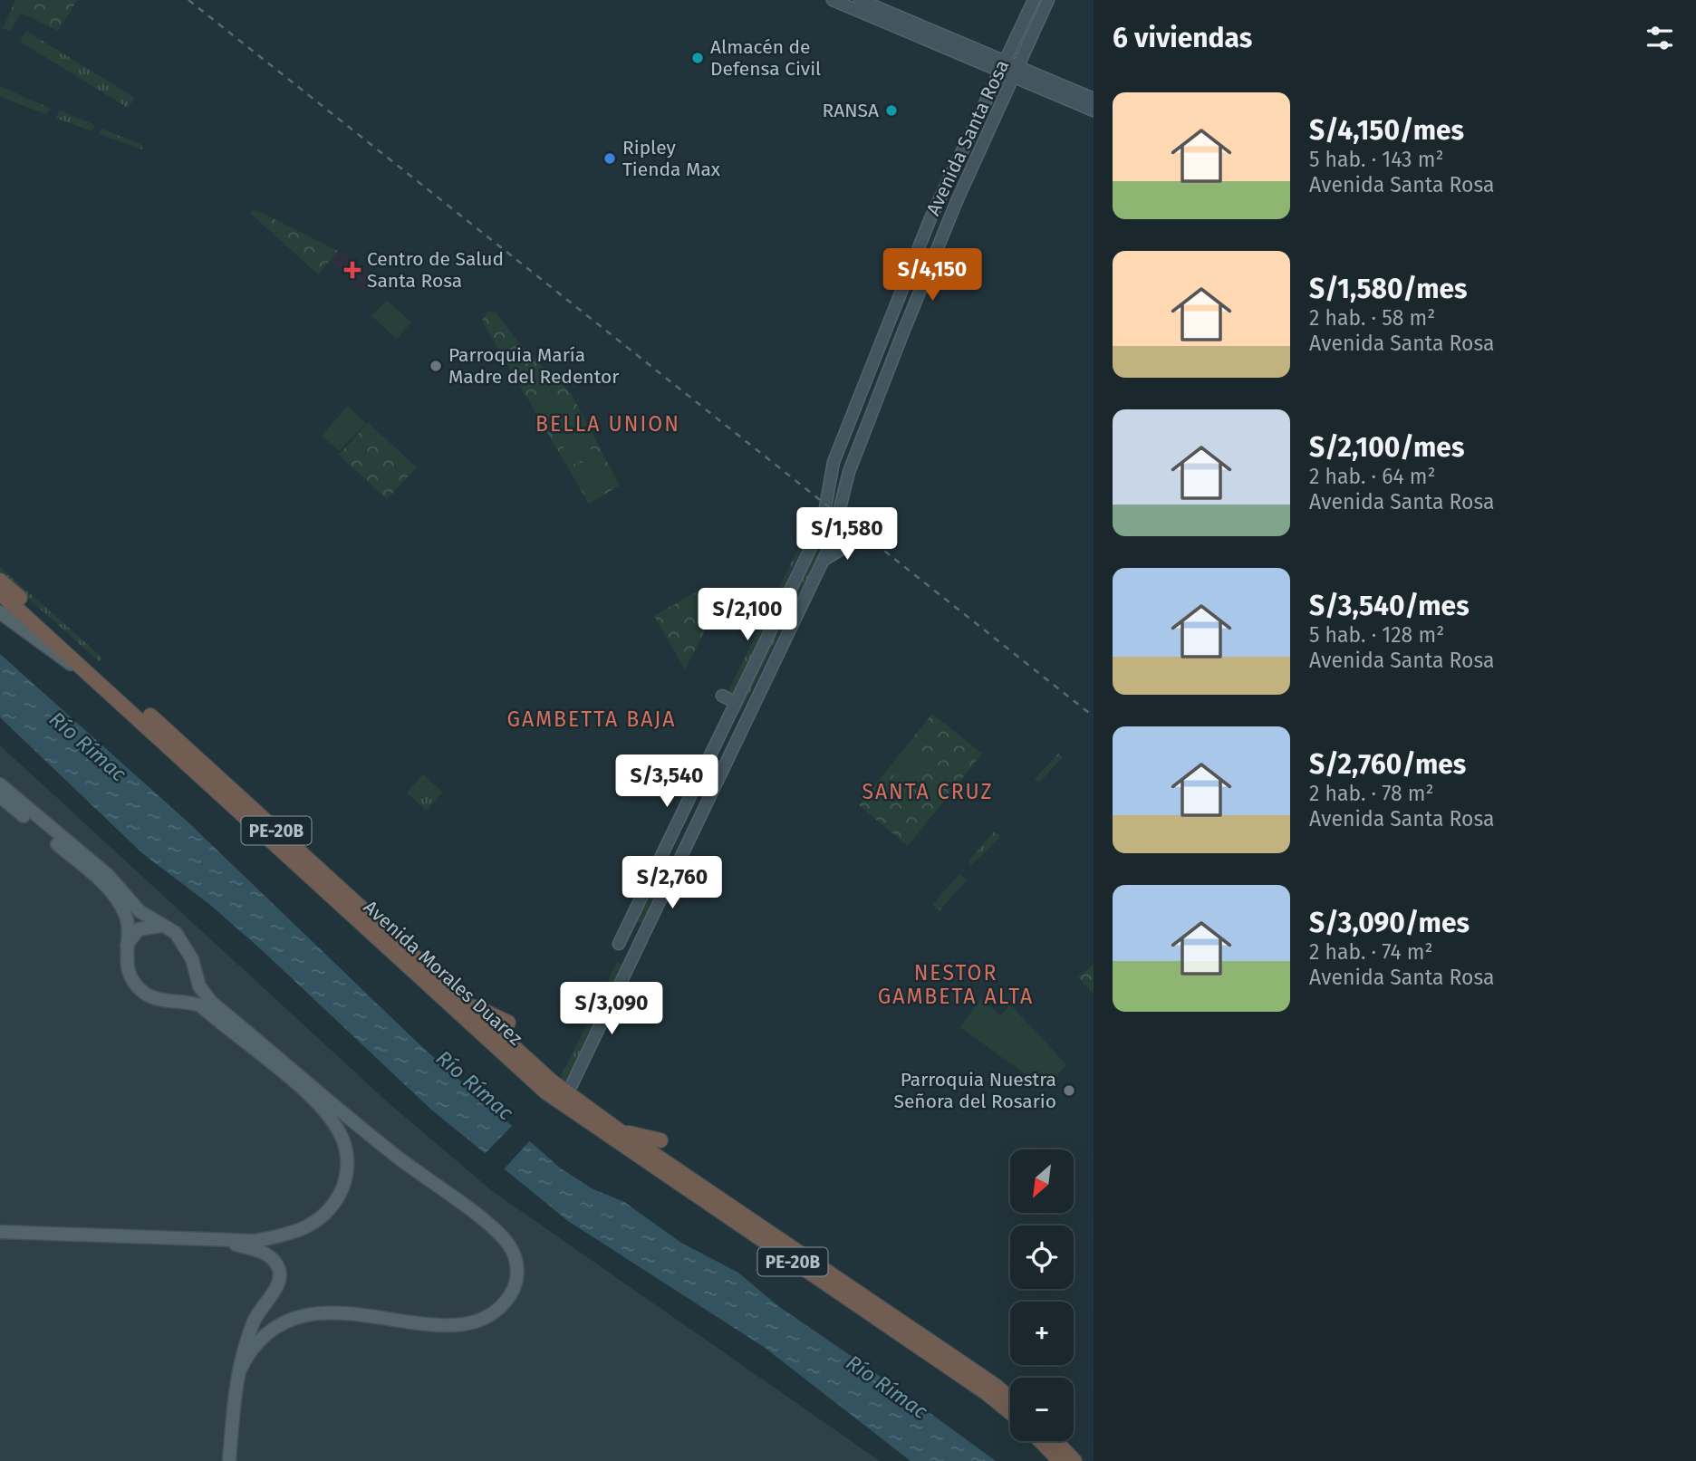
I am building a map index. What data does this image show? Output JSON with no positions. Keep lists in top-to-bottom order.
{
  "streets": {
    "highway": ["PE-20B", "Avenida Morales Duarez"],
    "main road": ["Avenida Santa Rosa"]
  },
  "districts": [
    "BELLA UNION",
    "GAMBETTA BAJA",
    "SANTA CRUZ",
    "NESTOR GAMBETA ALTA"
  ],
  "water": ["Río Rímac"],
  "places": {
    "other": [
      "Almacén de Defensa Civil",
      "RANSA",
      "Ripley Tienda Max",
      "Parroquia María Madre del Redentor",
      "Parroquia Nuestra Señora del Rosario"
    ],
    "health": ["Centro de Salud Santa Rosa"]
  },
  "north": "bottom left",
  "page": {
    "heading": "6 viviendas",
    "list": [
      {
        "name": "S/4,150/mes",
        "note": "5 hab. · 143 m² · Avenida Santa Rosa"
      },
      {
        "name": "S/1,580/mes",
        "note": "2 hab. · 58 m² · Avenida Santa Rosa"
      },
      {
        "name": "S/2,100/mes",
        "note": "2 hab. · 64 m² · Avenida Santa Rosa"
      },
      {
        "name": "S/3,540/mes",
        "note": "5 hab. · 128 m² · Avenida Santa Rosa"
      },
      {
        "name": "S/2,760/mes",
        "note": "2 hab. · 78 m² · Avenida Santa Rosa"
      },
      {
        "name": "S/3,090/mes",
        "note": "2 hab. · 74 m² · Avenida Santa Rosa"
      }
    ],
    "price": [
      "S/4,150",
      "S/1,580",
      "S/2,100",
      "S/3,540",
      "S/2,760",
      "S/3,090"
    ],
    "map_buttons": ["+", "−"]
  }
}
